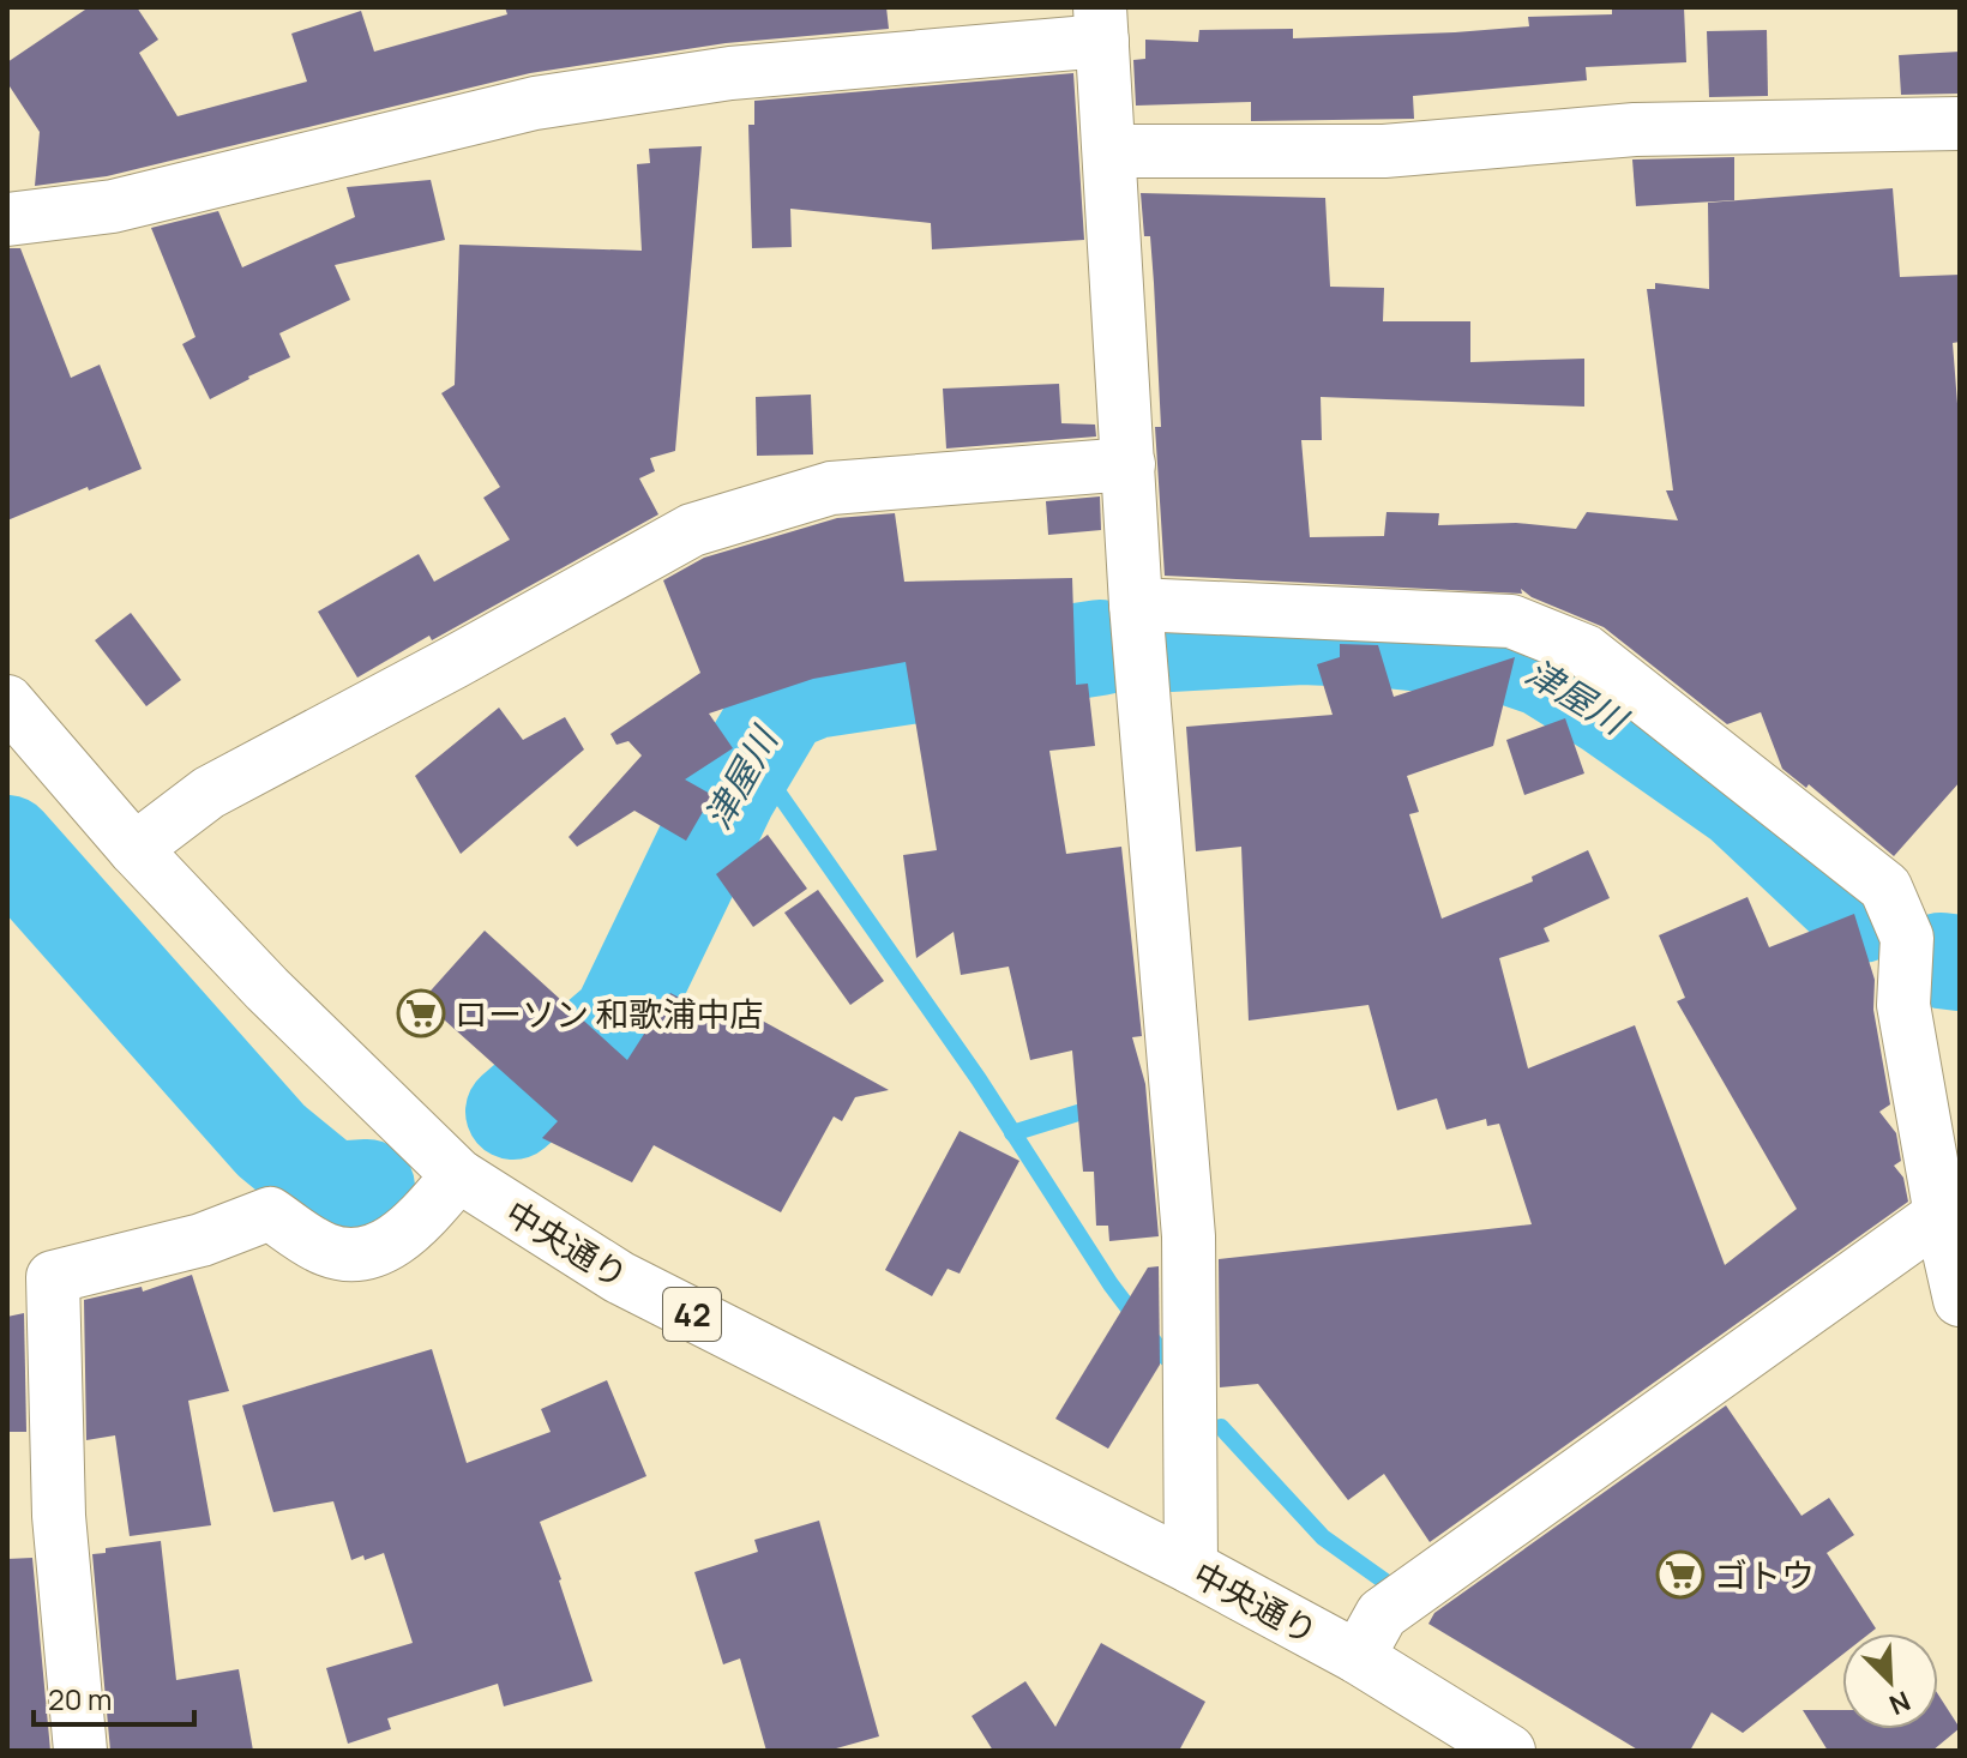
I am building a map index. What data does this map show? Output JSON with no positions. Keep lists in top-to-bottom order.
{
  "streets": {
    "main road": ["中央通り", "42"]
  },
  "water": ["津屋川"],
  "places": {
    "supermarket": ["ローソン 和歌浦中店", "ゴトウ"]
  },
  "scale_bar": "20 m",
  "north": "bottom right"
}
